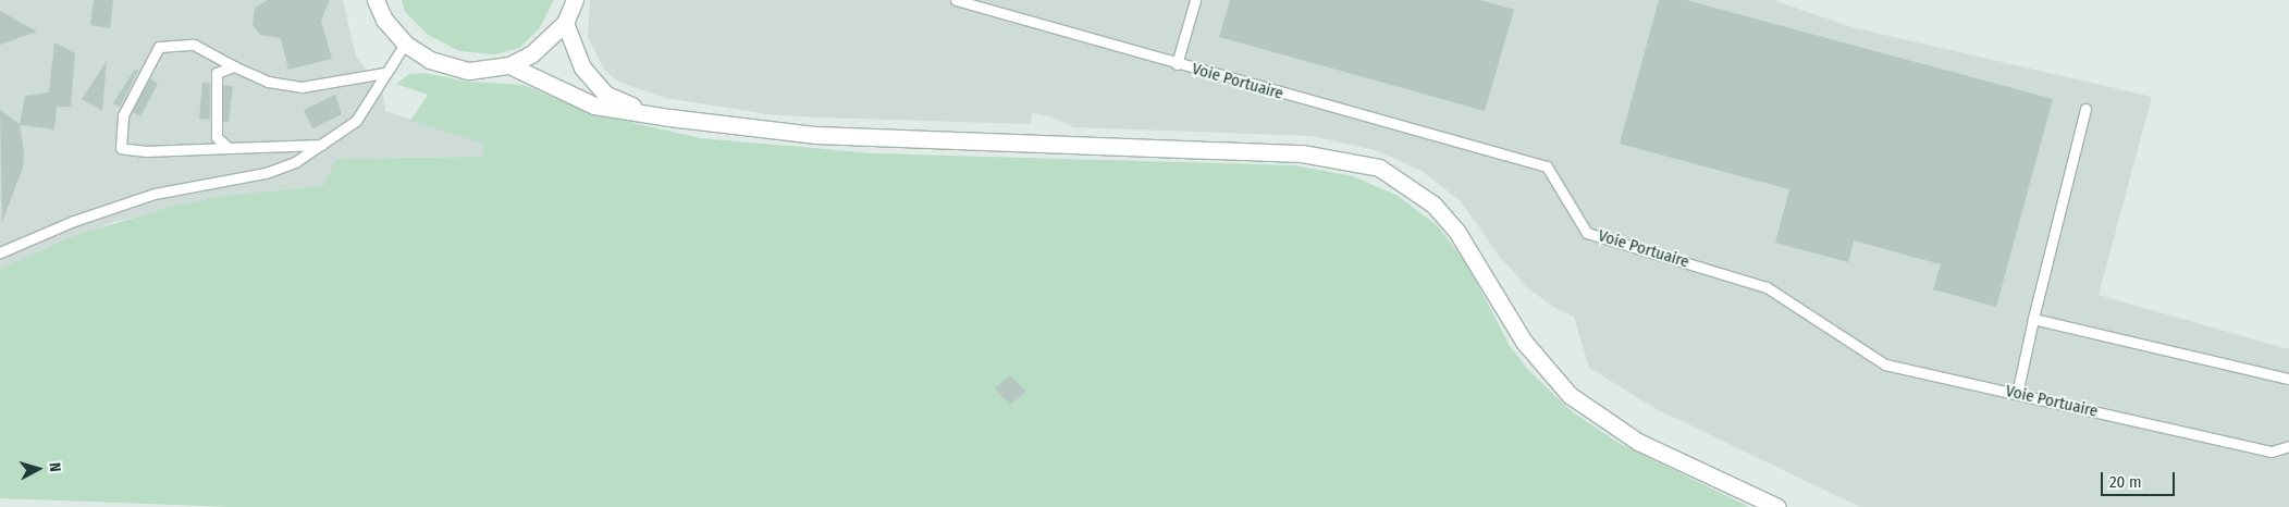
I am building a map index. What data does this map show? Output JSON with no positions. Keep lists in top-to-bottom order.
{
  "streets": {
    "lane": ["Voie Portuaire"]
  },
  "scale_bar": "20 m",
  "north": "right"
}
